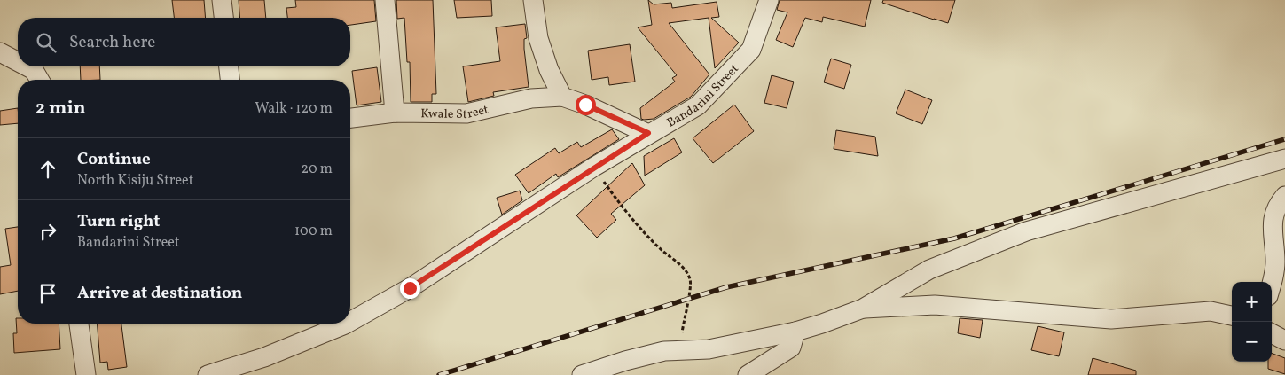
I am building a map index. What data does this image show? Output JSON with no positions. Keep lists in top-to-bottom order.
{
  "streets": {
    "street": ["Bandarini Street", "Kwale Street"]
  },
  "page": {
    "search": "Search here",
    "heading": ["2 min", "Walk · 120 m"],
    "list": [
      ["Continue", "North Kisiju Street", "20 m"],
      ["Turn right", "Bandarini Street", "100 m"],
      "Arrive at destination"
    ],
    "map_buttons": ["+", "−"]
  }
}
